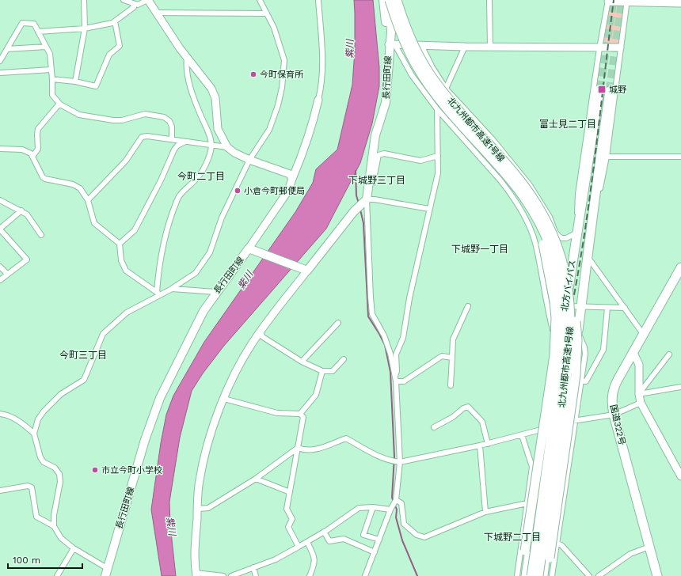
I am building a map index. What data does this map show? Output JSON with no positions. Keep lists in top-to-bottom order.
{
  "streets": {
    "highway": ["北九州都市高速1号線", "北方バイパス", "国道322号"],
    "main road": ["長行田町線"]
  },
  "crossings": [
    ["長行田町線", "北九州都市高速1号線"]
  ],
  "districts": [
    "富士見二丁目",
    "今町二丁目",
    "下城野三丁目",
    "下城野一丁目",
    "今町三丁目",
    "下城野二丁目"
  ],
  "water": ["紫川"],
  "places": {
    "other": ["今町保育所", "小倉今町郵便局", "市立今町小学校"],
    "transit": ["城野"]
  },
  "scale_bar": "100 m"
}
